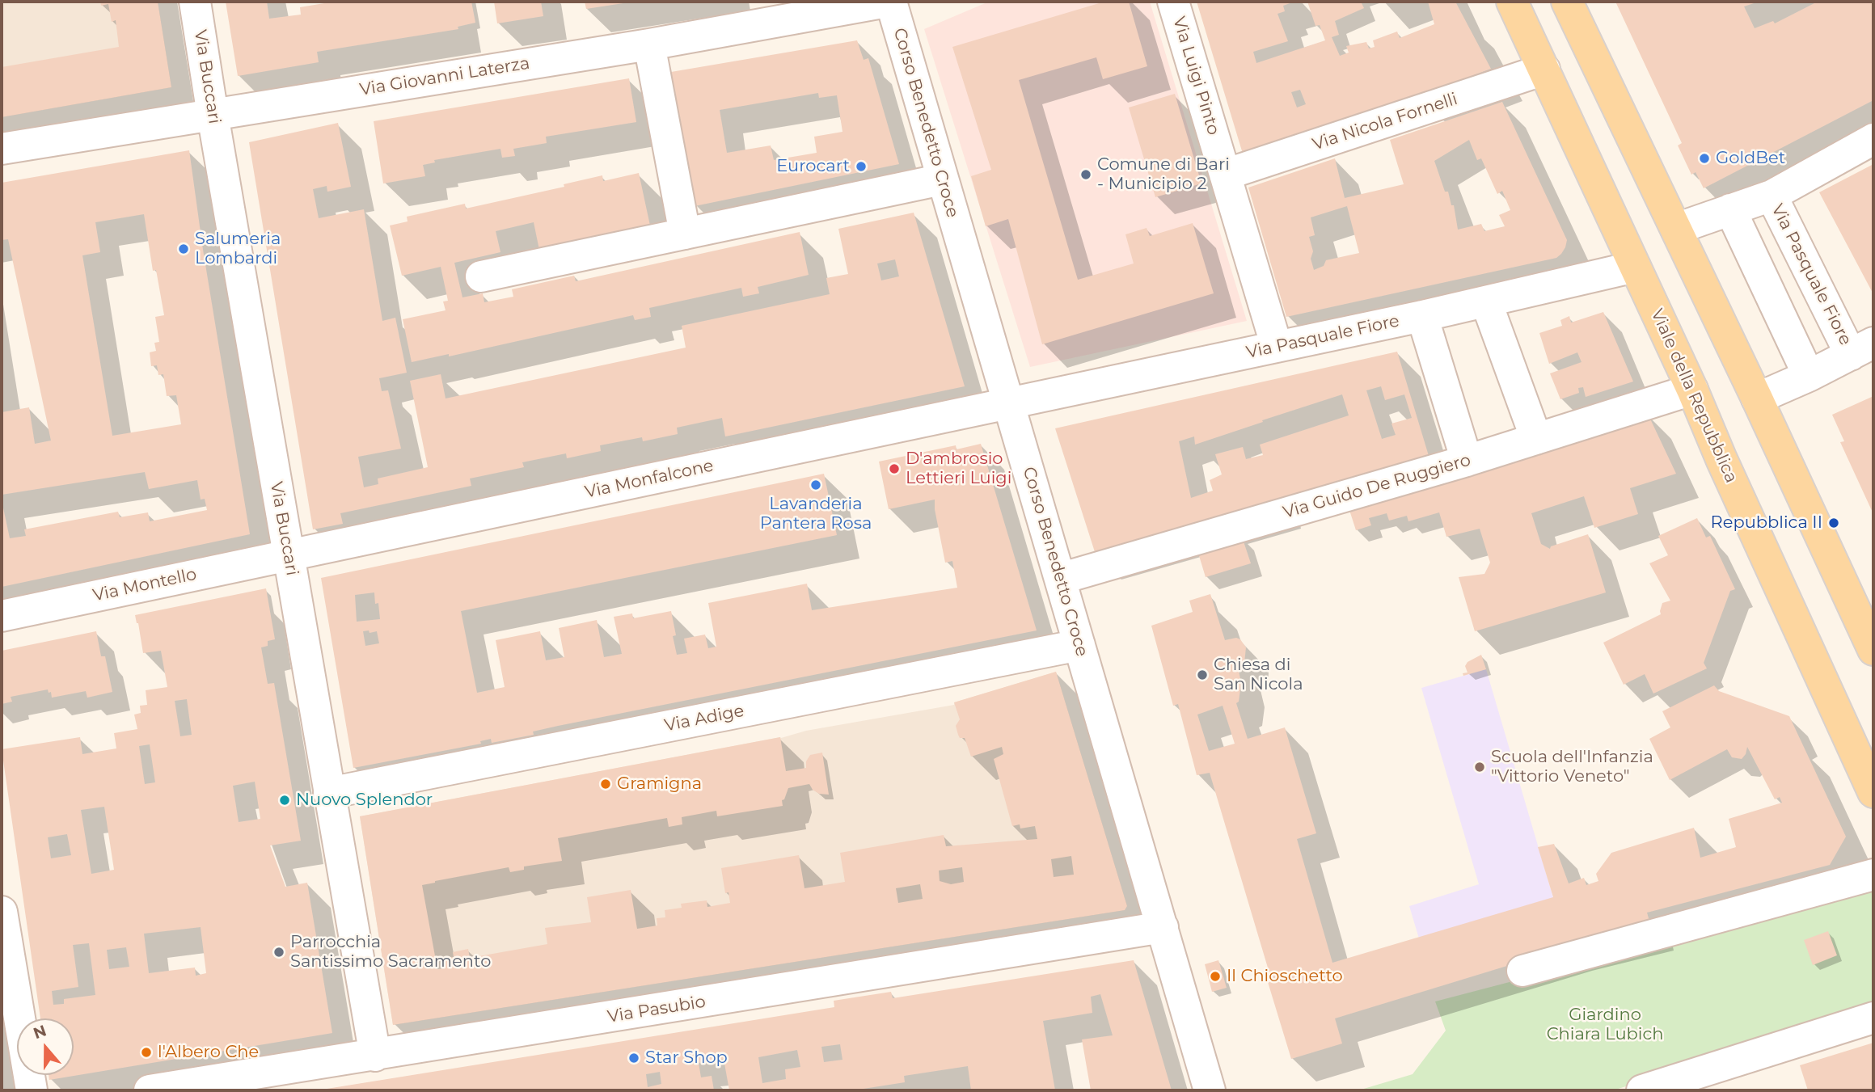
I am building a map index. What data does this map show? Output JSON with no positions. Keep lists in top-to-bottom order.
{
  "streets": {
    "main road": ["Viale della Repubblica"],
    "street": [
      "Via Luigi Pinto",
      "Via Buccari",
      "Via Giovanni Laterza",
      "Via Nicola Fornelli",
      "Corso Benedetto Croce",
      "Via Pasquale Fiore",
      "Via Monfalcone",
      "Via Guido De Ruggiero",
      "Via Montello",
      "Via Adige",
      "Via Pasubio"
    ]
  },
  "crossings": [
    ["Via Luigi Pinto", "Via Nicola Fornelli"],
    ["Via Luigi Pinto", "Via Pasquale Fiore"],
    ["Via Buccari", "Via Giovanni Laterza"],
    ["Via Buccari", "Via Monfalcone"],
    ["Via Buccari", "Via Montello"],
    ["Via Buccari", "Via Adige"],
    ["Via Buccari", "Via Pasubio"],
    ["Via Giovanni Laterza", "Corso Benedetto Croce"],
    ["Via Nicola Fornelli", "Viale della Repubblica"],
    ["Corso Benedetto Croce", "Via Pasquale Fiore"],
    ["Corso Benedetto Croce", "Via Monfalcone"],
    ["Corso Benedetto Croce", "Via Guido De Ruggiero"],
    ["Corso Benedetto Croce", "Via Adige"],
    ["Corso Benedetto Croce", "Via Pasubio"],
    ["Via Pasquale Fiore", "Viale della Repubblica"],
    ["Via Pasquale Fiore", "Via Monfalcone"],
    ["Viale della Repubblica", "Via Guido De Ruggiero"],
    ["Via Monfalcone", "Via Montello"]
  ],
  "parks": ["Giardino Chiara Lubich"],
  "places": [
    "GoldBet",
    "Eurocart",
    "Comune di Bari - Municipio 2",
    "Salumeria Lombardi",
    "D'ambrosio Lettieri Luigi",
    "Lavanderia Pantera Rosa",
    "Repubblica II",
    "Chiesa di San Nicola",
    "Scuola dell'Infanzia \"Vittorio Veneto\"",
    "Gramigna",
    "Nuovo Splendor",
    "Parrocchia Santissimo Sacramento",
    "Il Chioschetto",
    "l'Albero Che",
    "Star Shop"
  ],
  "north": "top"
}
